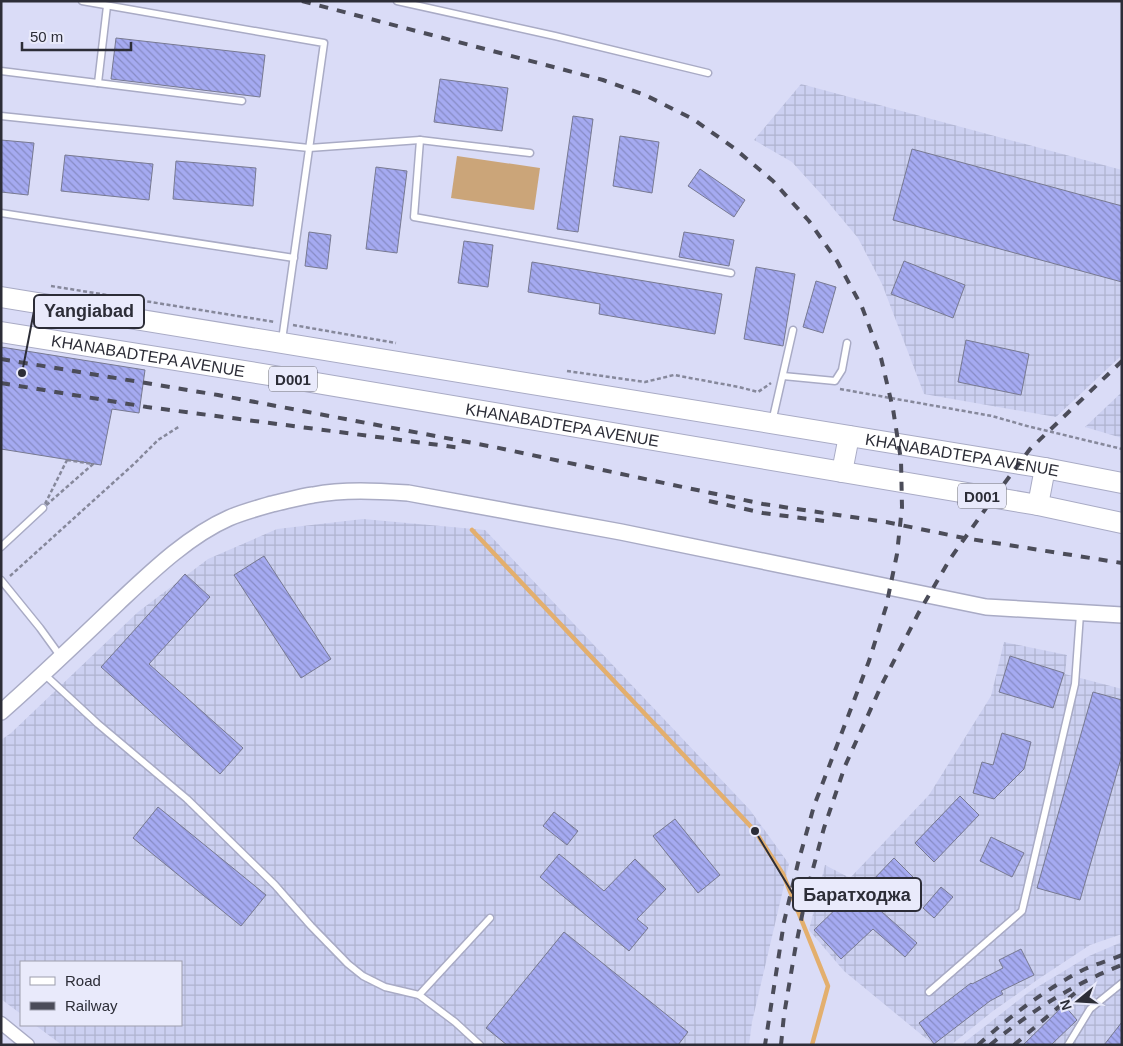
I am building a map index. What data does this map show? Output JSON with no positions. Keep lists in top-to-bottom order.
{
  "streets": {
    "highway": ["KHANABADTEPA AVENUE", "D001"]
  },
  "places": ["Yangiabad", "Баратходжа"],
  "legend": ["Road", "Railway"],
  "scale_bar": "50 m",
  "north": "left"
}
